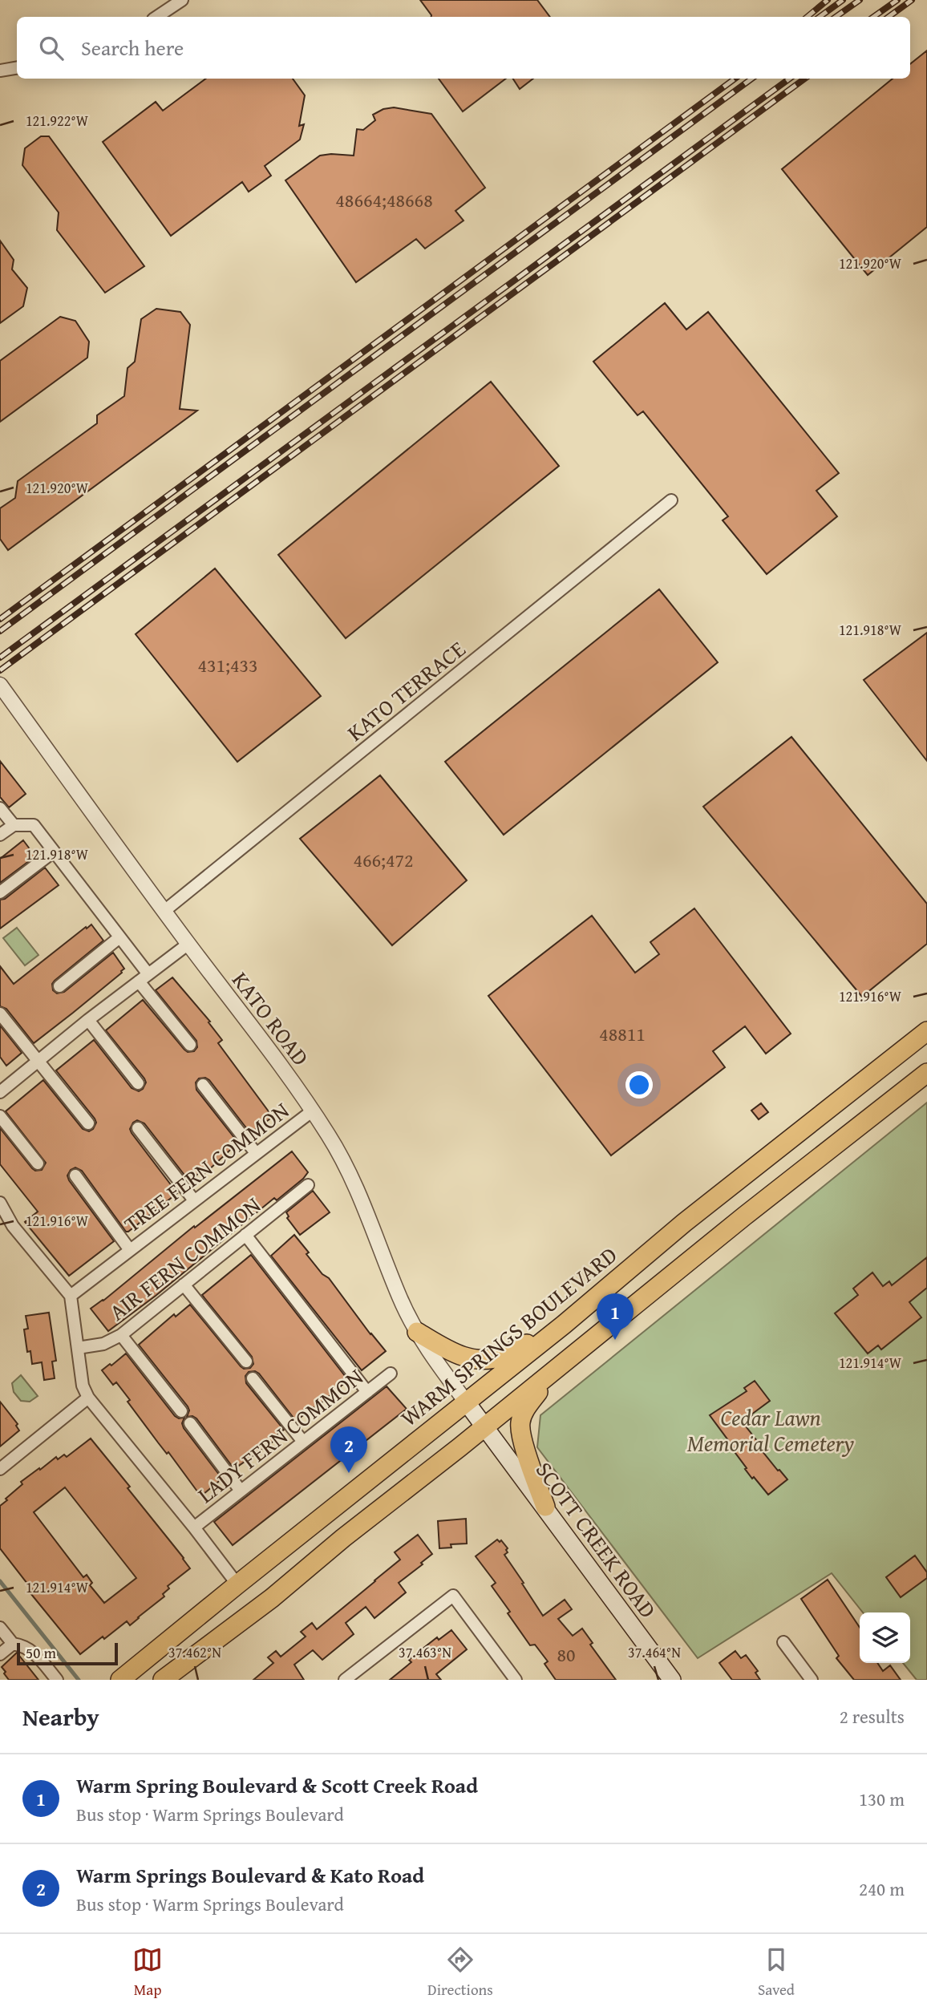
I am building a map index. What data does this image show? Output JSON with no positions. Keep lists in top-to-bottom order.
{
  "streets": {
    "main road": ["WARM SPRINGS BOULEVARD", "SCOTT CREEK ROAD"],
    "street": [
      "KATO TERRACE",
      "KATO ROAD",
      "TREE FERN COMMON",
      "AIR FERN COMMON",
      "LADY FERN COMMON"
    ]
  },
  "crossings": [
    ["KATO TERRACE", "KATO ROAD"],
    ["KATO ROAD", "TREE FERN COMMON"],
    ["KATO ROAD", "WARM SPRINGS BOULEVARD"],
    ["KATO ROAD", "SCOTT CREEK ROAD"],
    ["WARM SPRINGS BOULEVARD", "SCOTT CREEK ROAD"]
  ],
  "parks": ["Cedar Lawn Memorial Cemetery"],
  "house_numbers": [
    "48664;48668",
    "431;433",
    "466;472",
    "48811",
    "80"
  ],
  "scale_bar": "50 m",
  "page": {
    "search": "Search here",
    "pins": ["1", "2"],
    "scale": "50 m",
    "heading": ["Nearby", "2 results"],
    "list": [
      {
        "mark": "1",
        "name": "Warm Spring Boulevard & Scott Creek Road",
        "note": "Bus stop · Warm Springs Boulevard",
        "value": "130 m"
      },
      {
        "mark": "2",
        "name": "Warm Springs Boulevard & Kato Road",
        "note": "Bus stop · Warm Springs Boulevard",
        "value": "240 m"
      }
    ],
    "nav": ["Map", "Directions", "Saved"]
  },
  "coordinates": [
    "121.922°W",
    "121.920°W",
    "121.918°W",
    "121.916°W",
    "121.914°W",
    "37.462°N",
    "37.463°N",
    "37.464°N"
  ]
}
